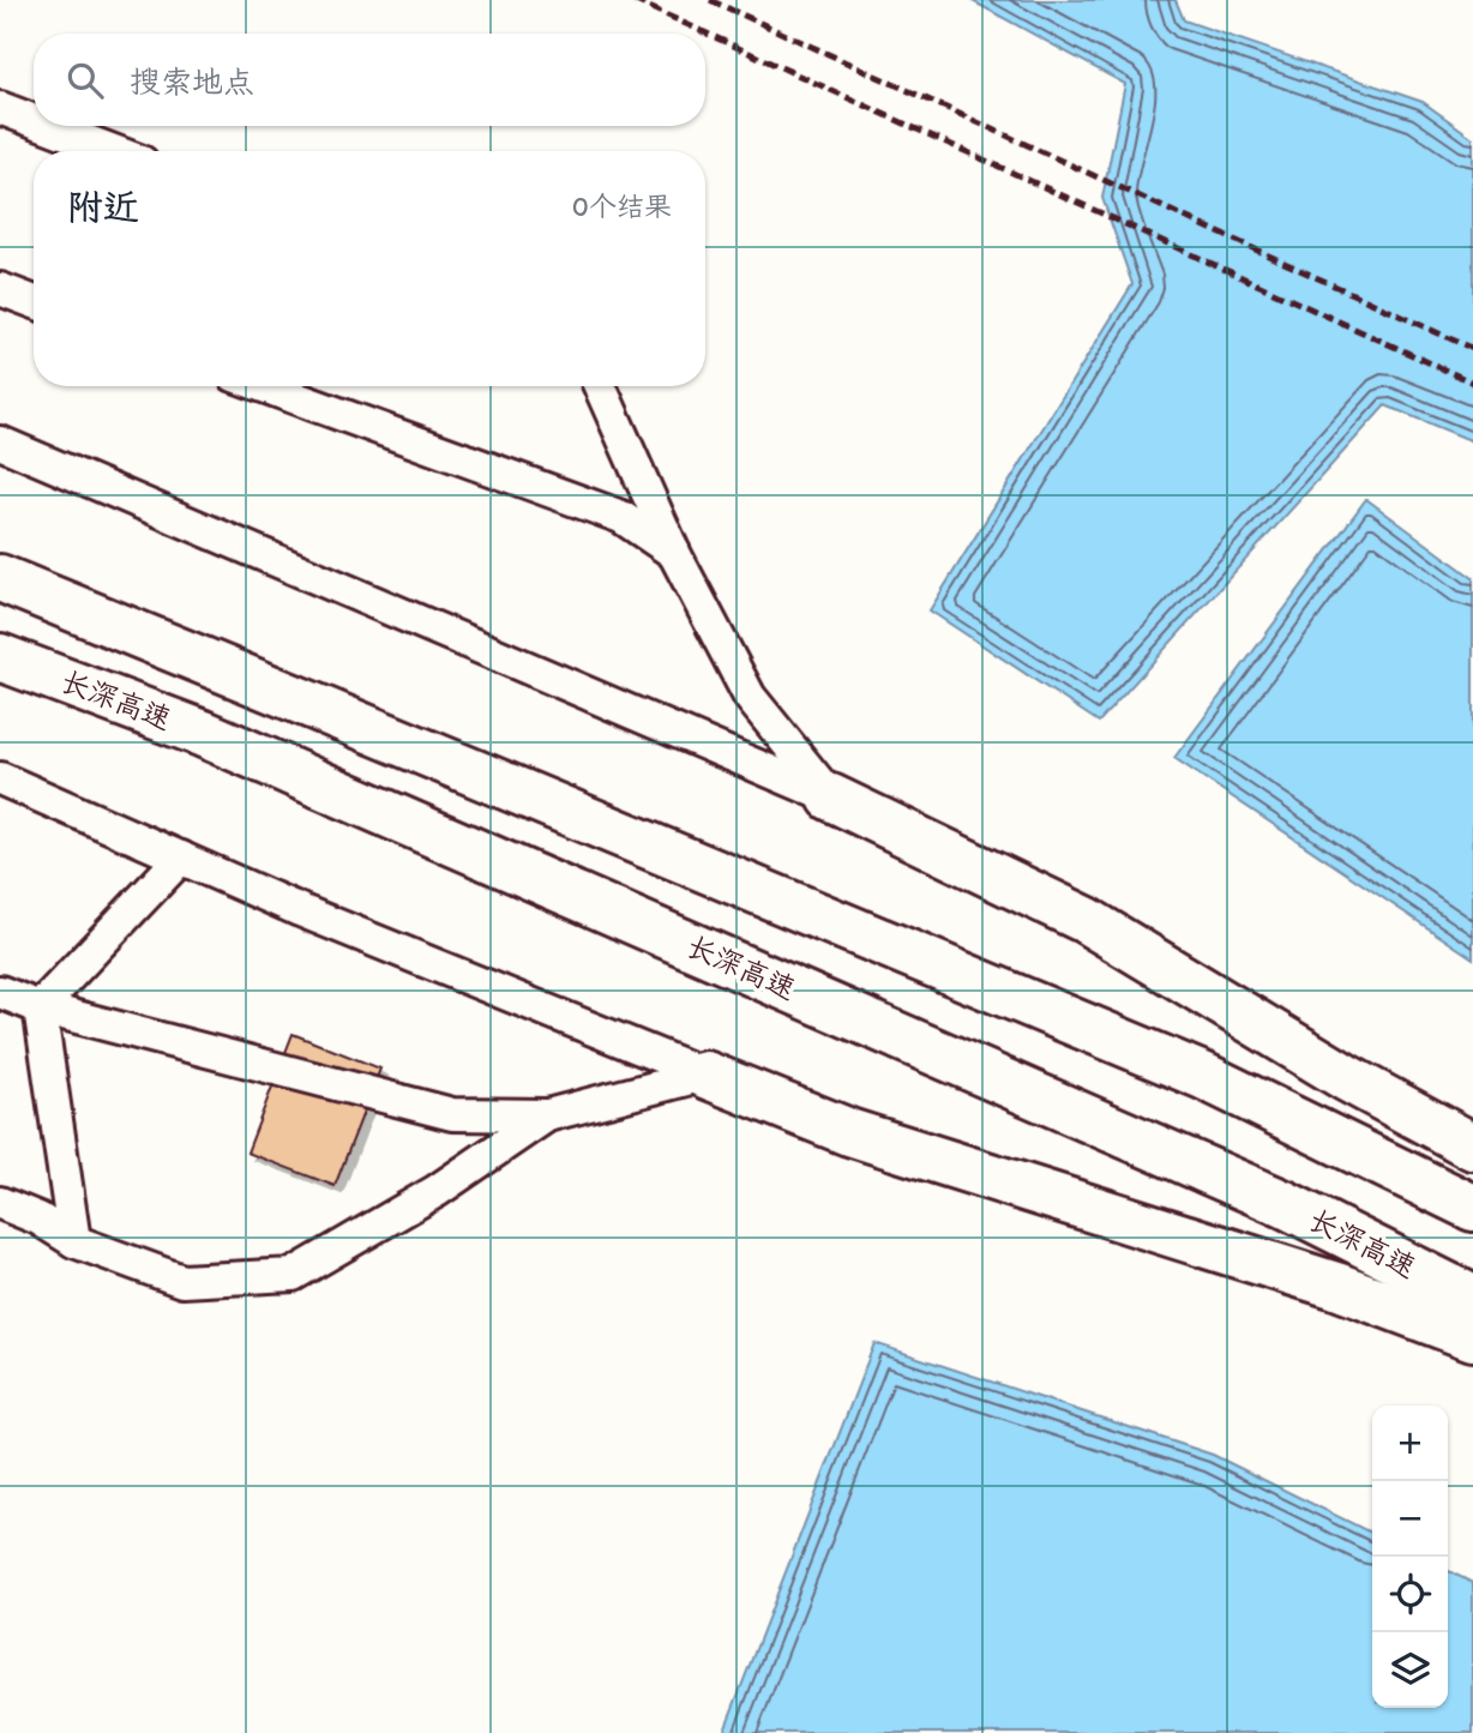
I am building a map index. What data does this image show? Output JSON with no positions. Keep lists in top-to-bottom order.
{
  "streets": {
    "highway": ["长深高速"]
  },
  "page": {
    "search": "搜索地点",
    "heading": ["附近", "0个结果"],
    "map_buttons": ["+", "−"]
  }
}
